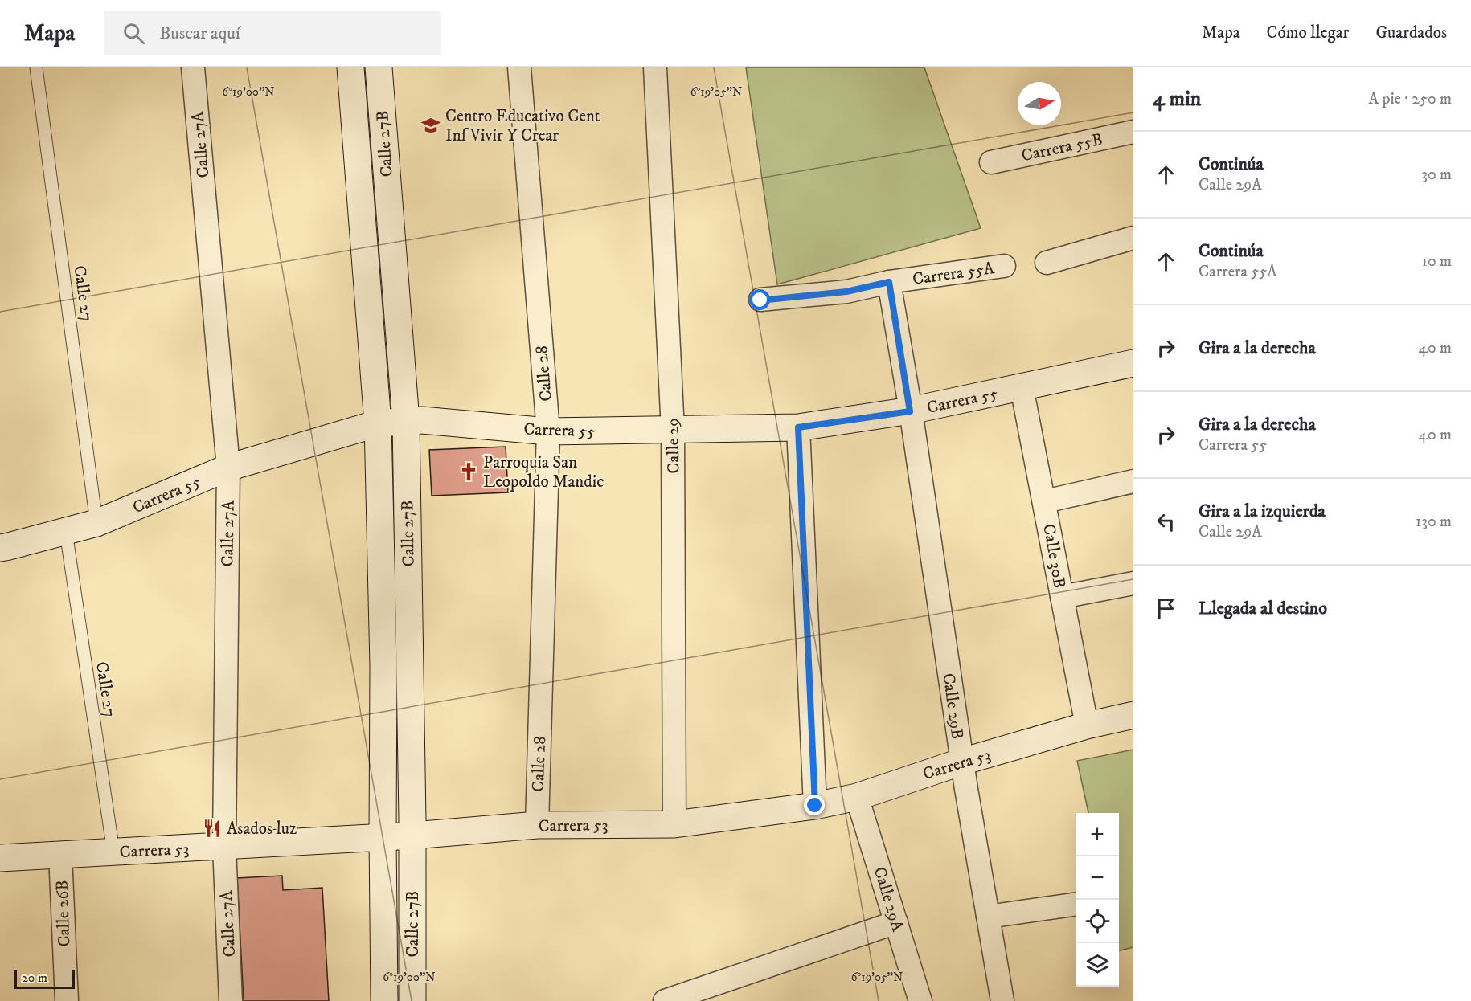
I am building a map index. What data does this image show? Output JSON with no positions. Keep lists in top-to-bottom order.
{
  "streets": {
    "street": [
      "Calle 27B",
      "Calle 27A",
      "Carrera 55B",
      "Carrera 55A",
      "Calle 28",
      "Carrera 55",
      "Calle 29",
      "Calle 30B",
      "Calle 29B",
      "Carrera 53",
      "Calle 29A",
      "Calle 26B"
    ],
    "lane": ["Calle 27"]
  },
  "crossings": [
    ["Calle 27B", "Carrera 55"],
    ["Calle 27B", "Carrera 53"],
    ["Calle 27A", "Carrera 55"],
    ["Calle 27A", "Carrera 53"],
    ["Carrera 55A", "Calle 29B"],
    ["Calle 27", "Carrera 55"],
    ["Calle 27", "Carrera 53"],
    ["Calle 28", "Carrera 55"],
    ["Calle 28", "Carrera 53"],
    ["Carrera 55", "Calle 29"],
    ["Carrera 55", "Calle 30B"],
    ["Carrera 55", "Calle 29B"],
    ["Calle 29", "Carrera 53"],
    ["Calle 30B", "Carrera 53"],
    ["Calle 29B", "Carrera 53"],
    ["Carrera 53", "Calle 29A"],
    ["Carrera 53", "Calle 26B"]
  ],
  "places": {
    "school or university": ["Centro Educativo Cent Inf Vivir Y Crear"],
    "church": ["Parroquia San Leopoldo Mandic"],
    "restaurant": ["Asados luz"]
  },
  "scale_bar": "20 m",
  "north": "right",
  "page": {
    "header": "Mapa",
    "search": "Buscar aquí",
    "nav": ["Mapa", "Cómo llegar", "Guardados"],
    "heading": ["4 min", "A pie · 250 m"],
    "list": [
      ["Continúa", "Calle 29A", "30 m"],
      ["Continúa", "Carrera 55A", "10 m"],
      ["Gira a la derecha", "40 m"],
      ["Gira a la derecha", "Carrera 55", "40 m"],
      ["Gira a la izquierda", "Calle 29A", "130 m"],
      "Llegada al destino"
    ],
    "map_buttons": ["+", "−"],
    "scale": "20 m"
  },
  "coordinates": ["6°19'00\"N", "6°19'05\"N"]
}
